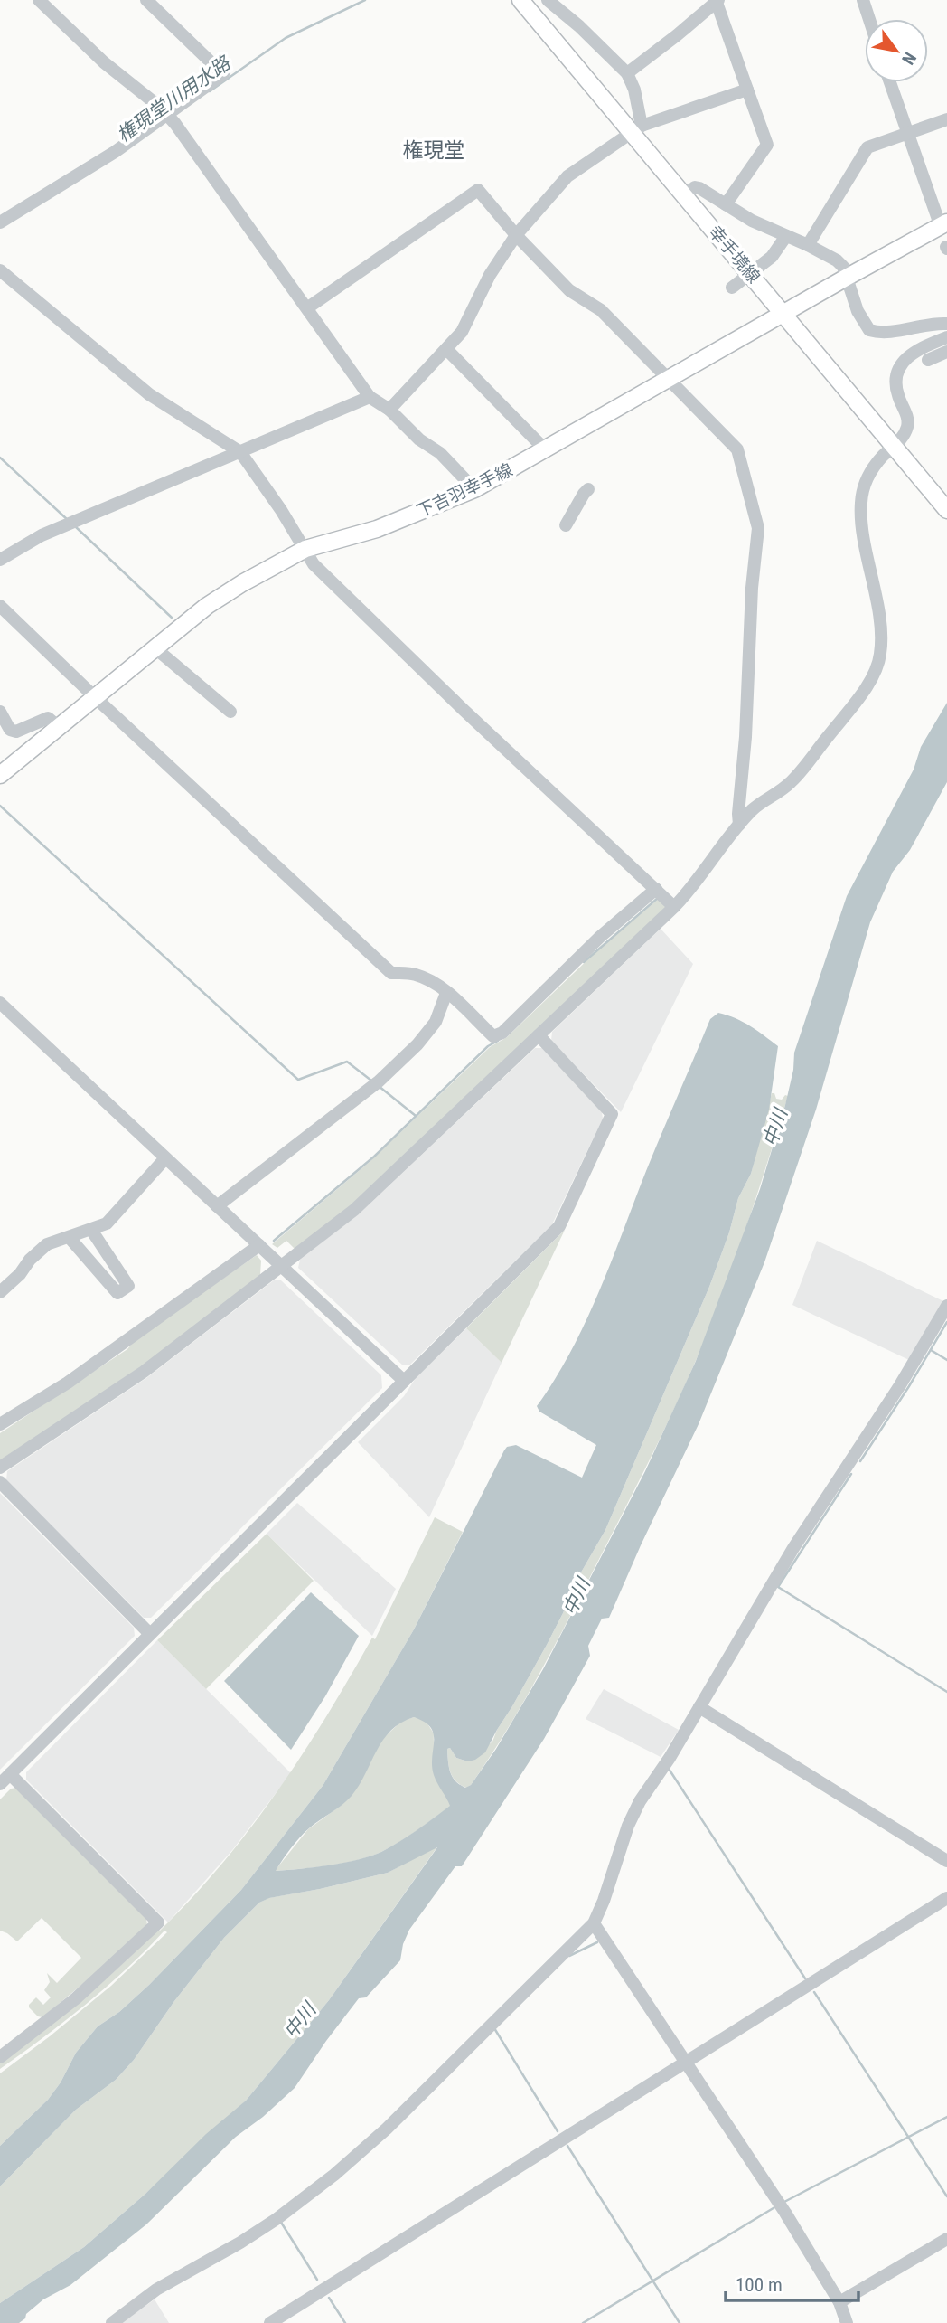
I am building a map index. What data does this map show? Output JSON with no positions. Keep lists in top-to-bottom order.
{
  "streets": {
    "main road": ["幸手境線", "下吉羽幸手線"]
  },
  "crossings": [
    ["幸手境線", "下吉羽幸手線"]
  ],
  "districts": ["権現堂"],
  "water": ["権現堂川用水路", "中川"],
  "scale_bar": "100 m",
  "north": "bottom right"
}
